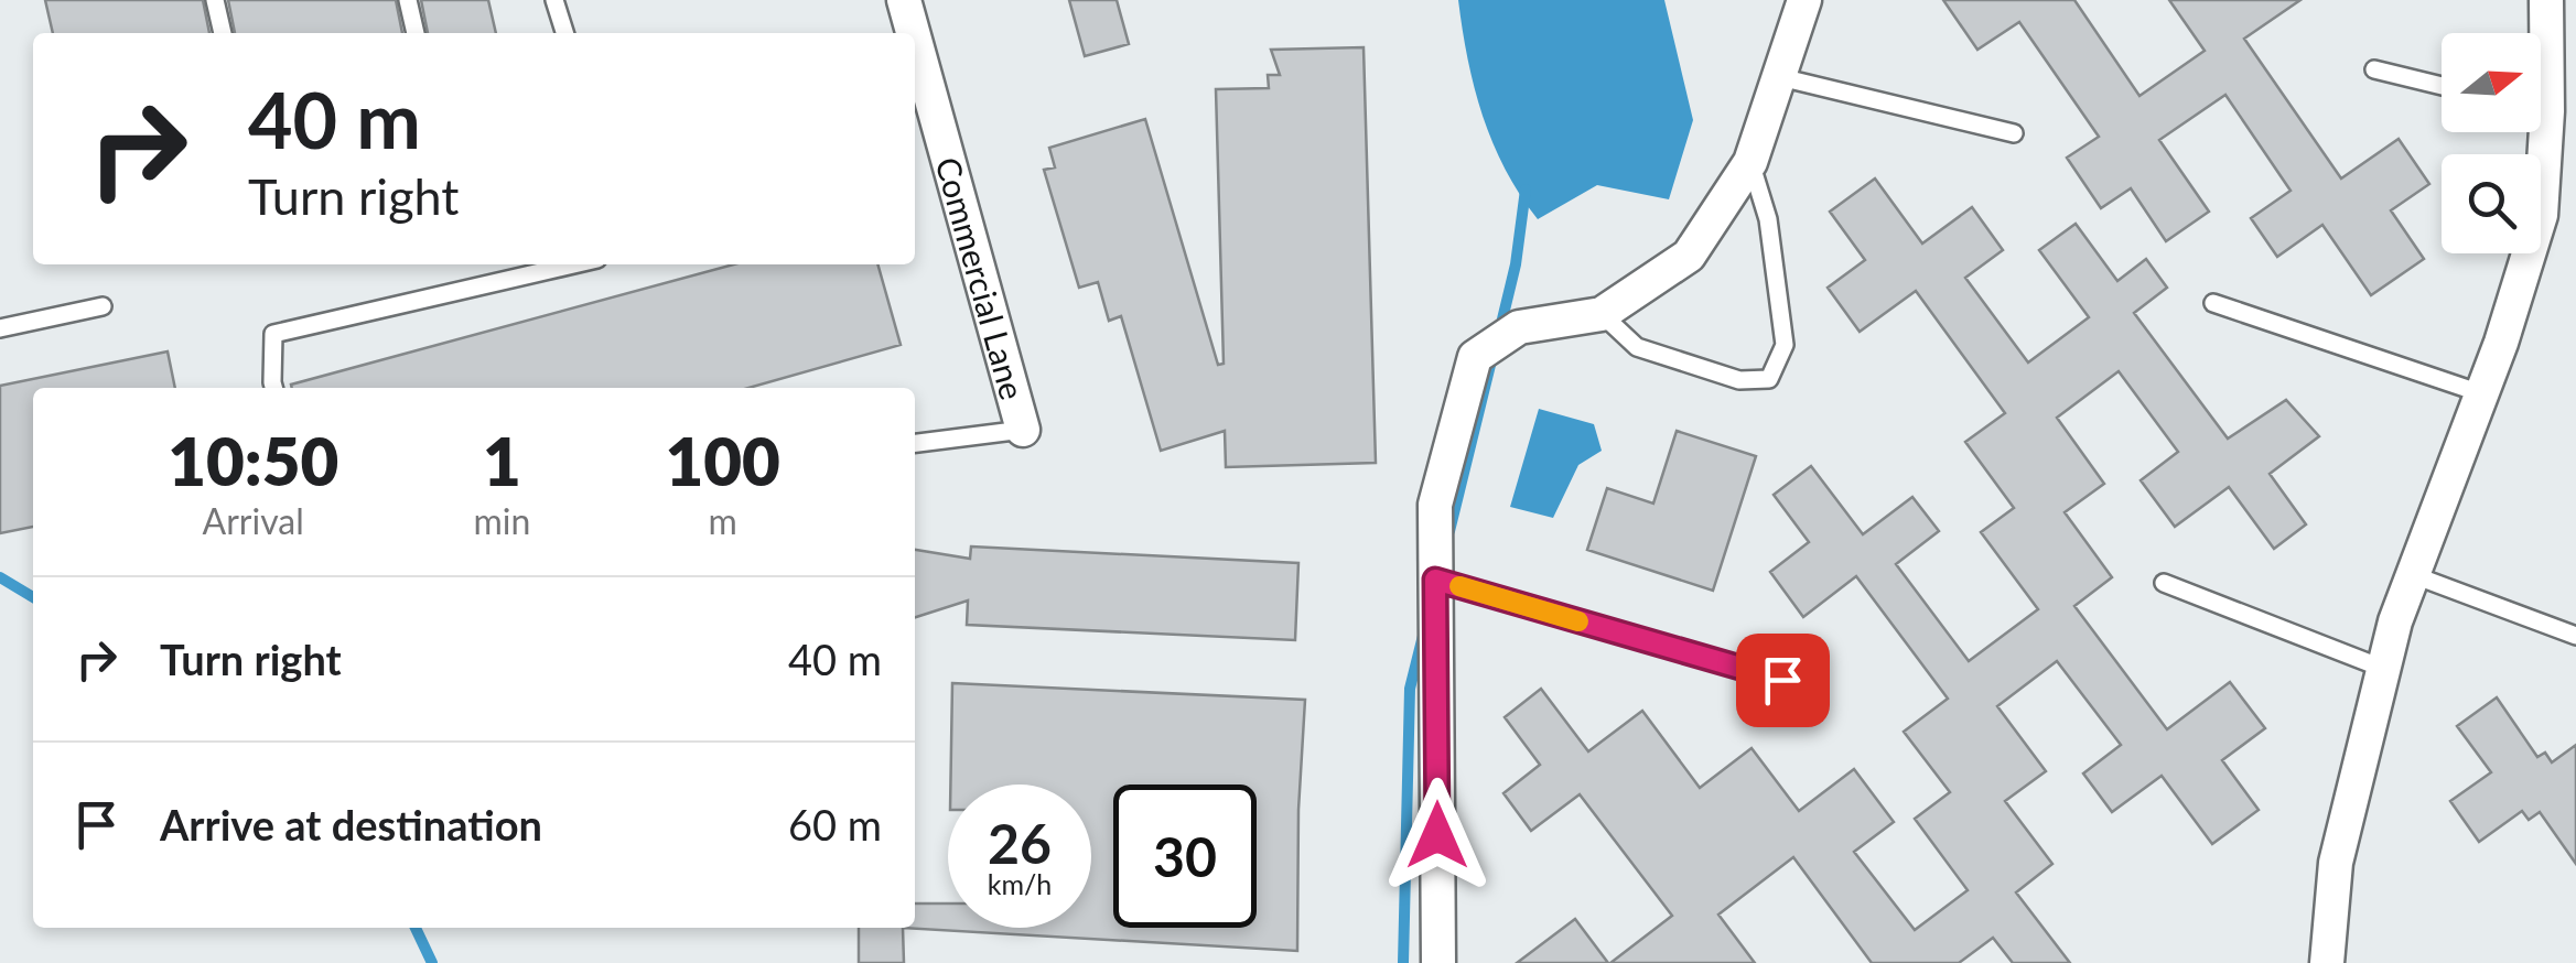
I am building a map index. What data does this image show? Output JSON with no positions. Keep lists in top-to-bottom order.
{
  "streets": {
    "street": ["Commercial Lane"]
  },
  "north": "right",
  "page": {
    "turn": ["40 m", "Turn right"],
    "eta": [
      "10:50",
      "Arrival",
      "1",
      "min",
      "100",
      "m"
    ],
    "list": [
      {
        "name": "Turn right",
        "value": "40 m"
      },
      {
        "name": "Arrive at destination",
        "value": "60 m"
      }
    ],
    "speed": "26 km/h",
    "limit": "30"
  }
}
